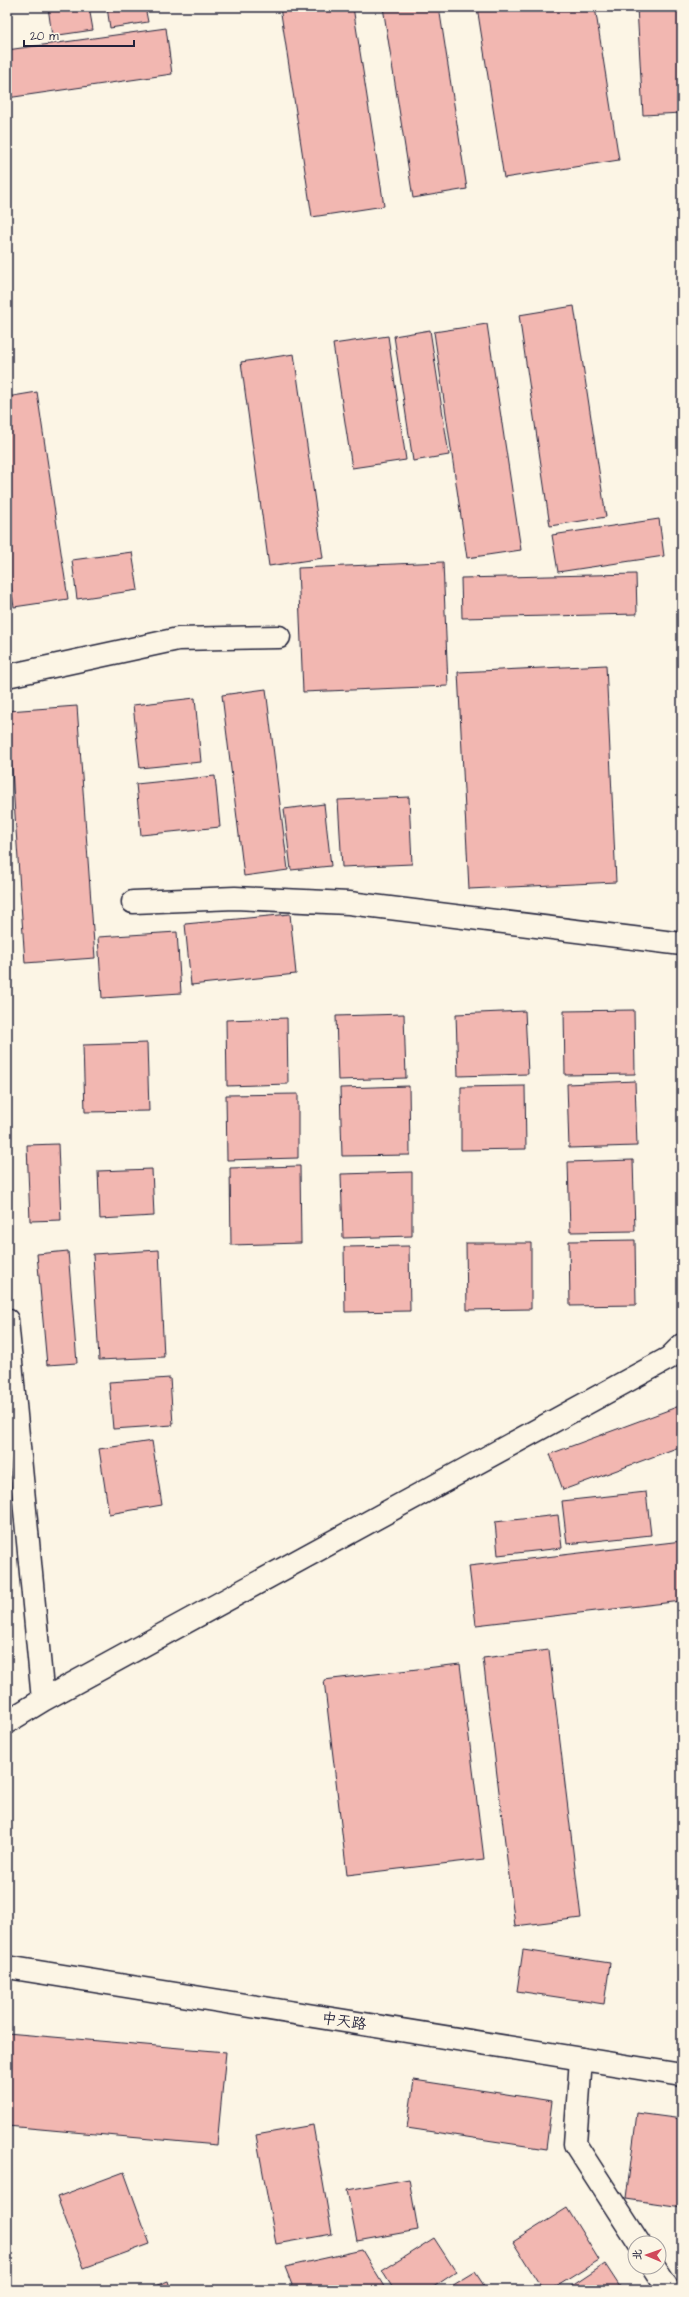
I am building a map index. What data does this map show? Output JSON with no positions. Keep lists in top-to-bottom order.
{
  "streets": {
    "street": ["中天路"]
  },
  "scale_bar": "20 m",
  "north": "left"
}
